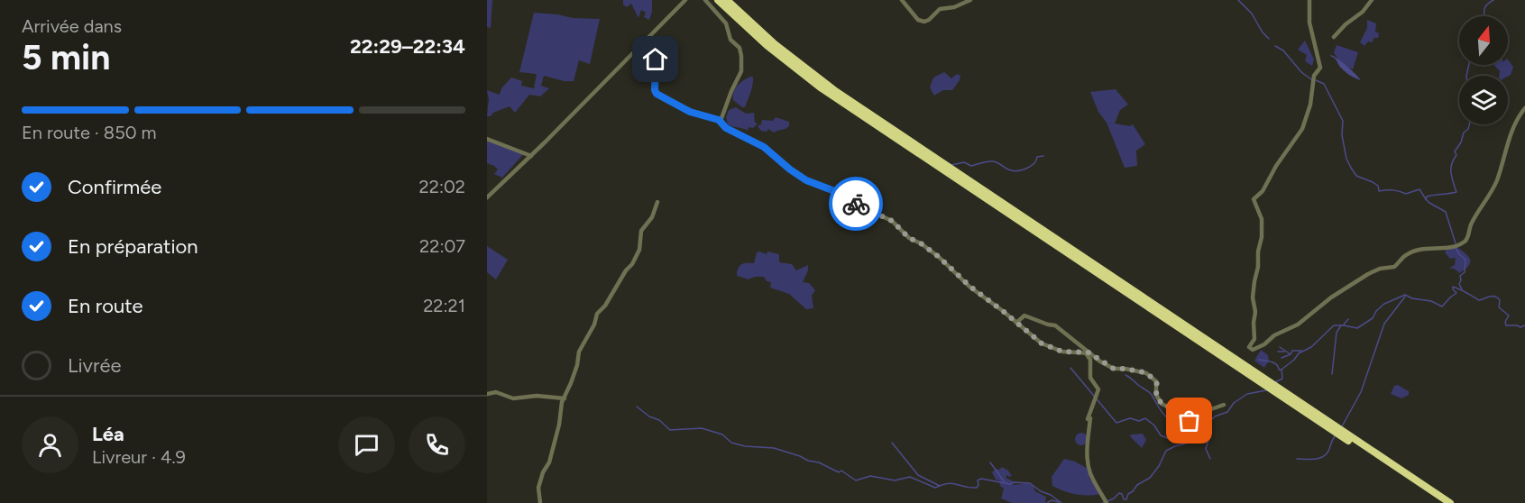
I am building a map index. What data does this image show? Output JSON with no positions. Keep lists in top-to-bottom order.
{
  "north": "top",
  "page": {
    "heading": ["5 min", "Arrivée dans", "22:29–22:34"],
    "panel": ["Léa", "Livreur · 4.9"],
    "bar": "En route · 850 m",
    "list": [
      ["Confirmée", "22:02"],
      ["En préparation", "22:07"],
      ["En route", "22:21"],
      "Livrée"
    ]
  }
}
